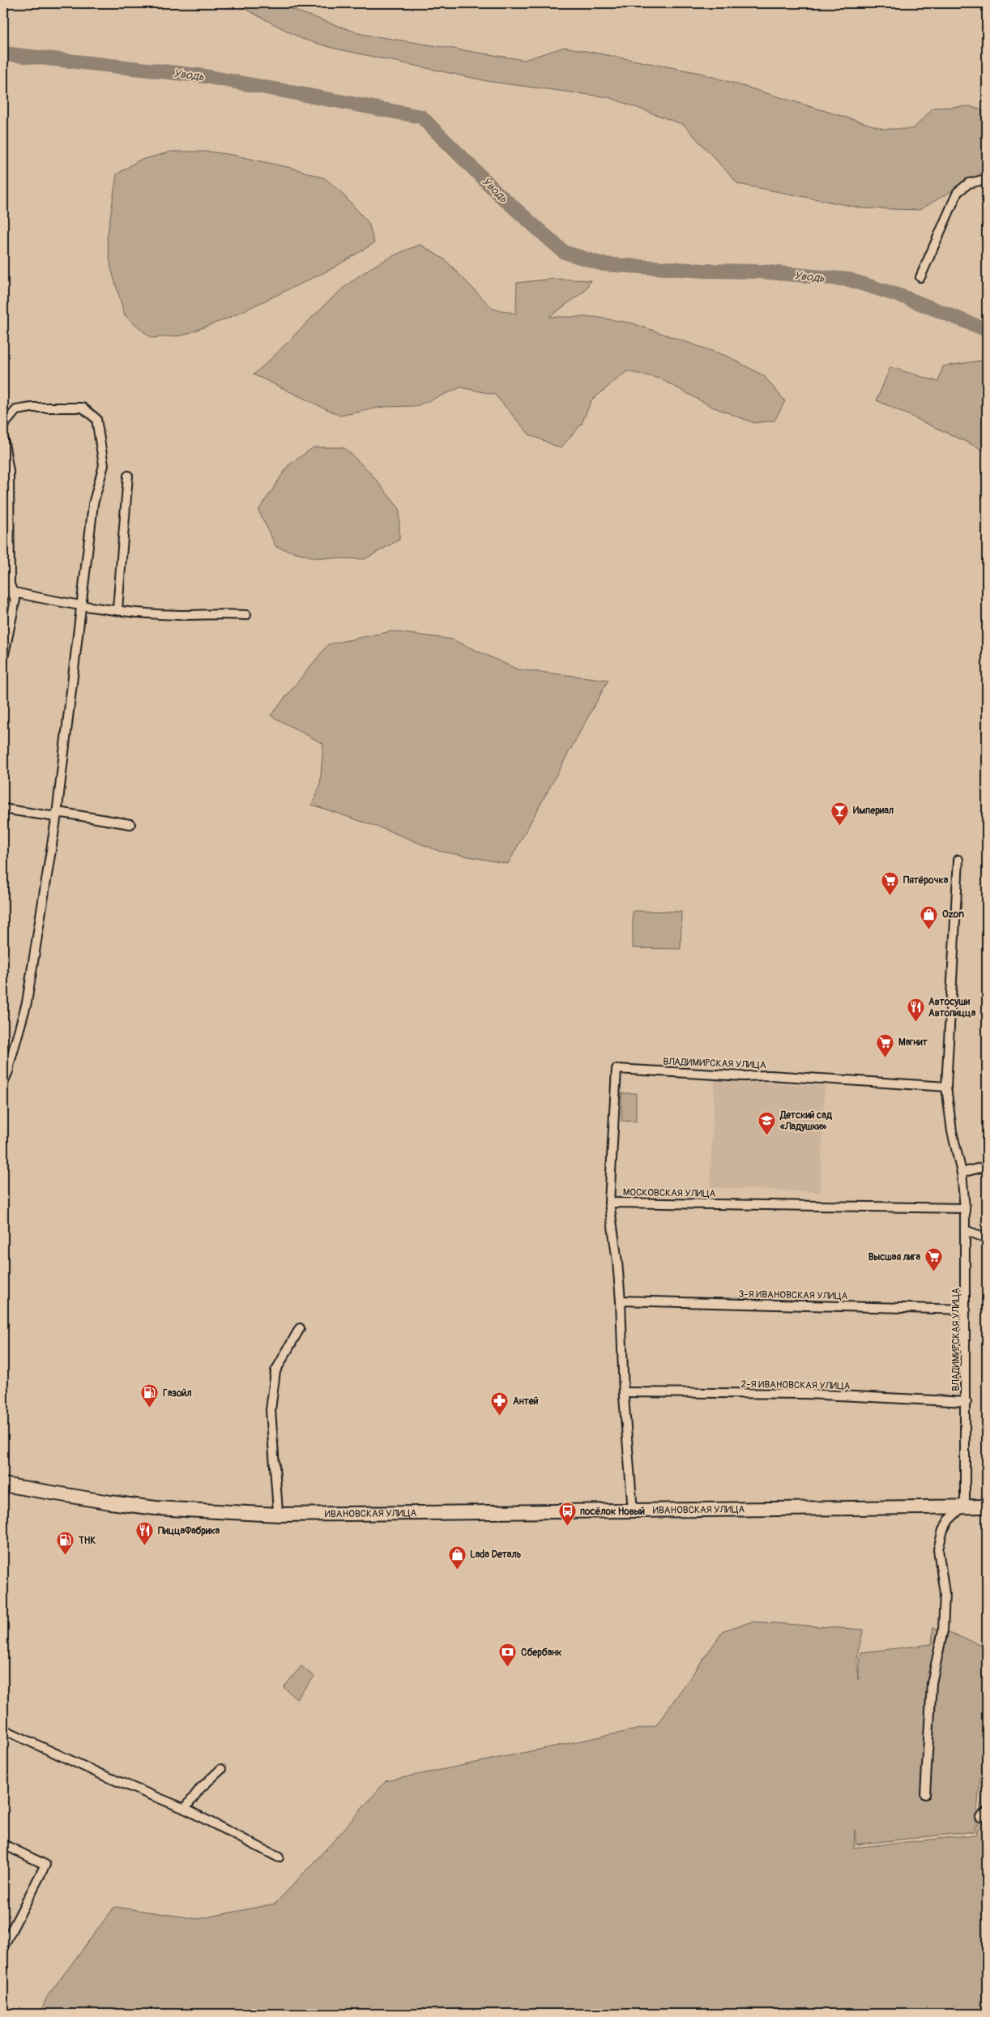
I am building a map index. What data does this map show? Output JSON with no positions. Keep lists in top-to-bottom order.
{
  "streets": {
    "main road": ["ИВАНОВСКАЯ УЛИЦА"],
    "street": [
      "ВЛАДИМИРСКАЯ УЛИЦА",
      "МОСКОВСКАЯ УЛИЦА",
      "3-Я ИВАНОВСКАЯ УЛИЦА",
      "2-Я ИВАНОВСКАЯ УЛИЦА"
    ]
  },
  "crossings": [
    ["ВЛАДИМИРСКАЯ УЛИЦА", "МОСКОВСКАЯ УЛИЦА"],
    ["ВЛАДИМИРСКАЯ УЛИЦА", "3-Я ИВАНОВСКАЯ УЛИЦА"],
    ["ВЛАДИМИРСКАЯ УЛИЦА", "2-Я ИВАНОВСКАЯ УЛИЦА"],
    ["ВЛАДИМИРСКАЯ УЛИЦА", "ИВАНОВСКАЯ УЛИЦА"],
    ["МОСКОВСКАЯ УЛИЦА", "3-Я ИВАНОВСКАЯ УЛИЦА"],
    ["МОСКОВСКАЯ УЛИЦА", "2-Я ИВАНОВСКАЯ УЛИЦА"],
    ["МОСКОВСКАЯ УЛИЦА", "ИВАНОВСКАЯ УЛИЦА"]
  ],
  "water": ["Уводь"],
  "places": {
    "bar": ["Империал"],
    "supermarket": ["Пятёрочка", "Магнит", "Высшая лига"],
    "shop": ["Ozon", "Lada Dеталь"],
    "restaurant": ["Автосуши Автопицца", "ПиццаФабрика"],
    "school or university": ["Детский сад «Ладушки»"],
    "fuel station": ["Газойл", "ТНК"],
    "pharmacy": ["Антей"],
    "bus stop": ["посёлок Новый"],
    "bank": ["Сбербанк"]
  }
}
